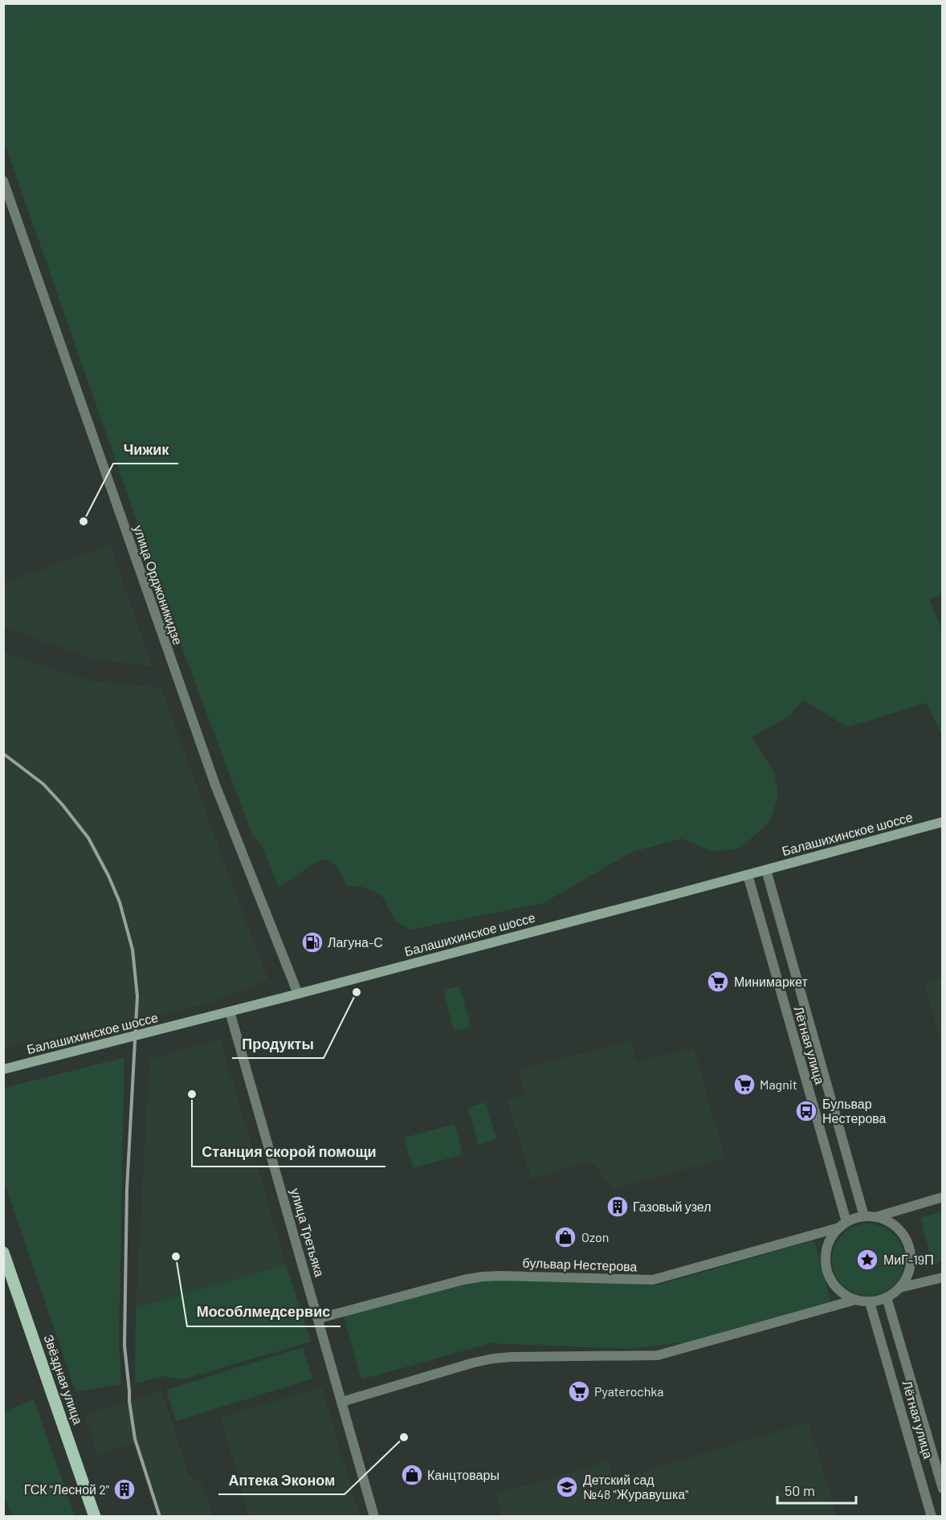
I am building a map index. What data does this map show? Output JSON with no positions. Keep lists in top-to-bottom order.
{
  "streets": {
    "main road": ["Балашихинское шоссе", "Звёздная улица"],
    "street": [
      "улица Орджоникидзе",
      "Лётная улица",
      "улица Третьяка",
      "бульвар Нестерова"
    ]
  },
  "crossings": [
    ["улица Орджоникидзе", "Балашихинское шоссе"],
    ["Балашихинское шоссе", "Лётная улица"],
    ["Балашихинское шоссе", "улица Третьяка"],
    ["Лётная улица", "бульвар Нестерова"],
    ["улица Третьяка", "бульвар Нестерова"]
  ],
  "places": {
    "other": [
      "Чижик",
      "Продукты",
      "Станция скорой помощи",
      "Мособлмедсервис",
      "Аптека Эконом"
    ],
    "fuel station": ["Лагуна-С"],
    "supermarket": ["Минимаркет", "Magnit", "Pyaterochka"],
    "bus stop": ["Бульвар Нестерова"],
    "building": ["Газовый узел", "ГСК \"Лесной 2\""],
    "shop": ["Ozon", "Канцтовары"],
    "place": ["МиГ-19П"],
    "school or university": ["Детский сад №48 \"Журавушка\""]
  },
  "scale_bar": "50 m"
}
